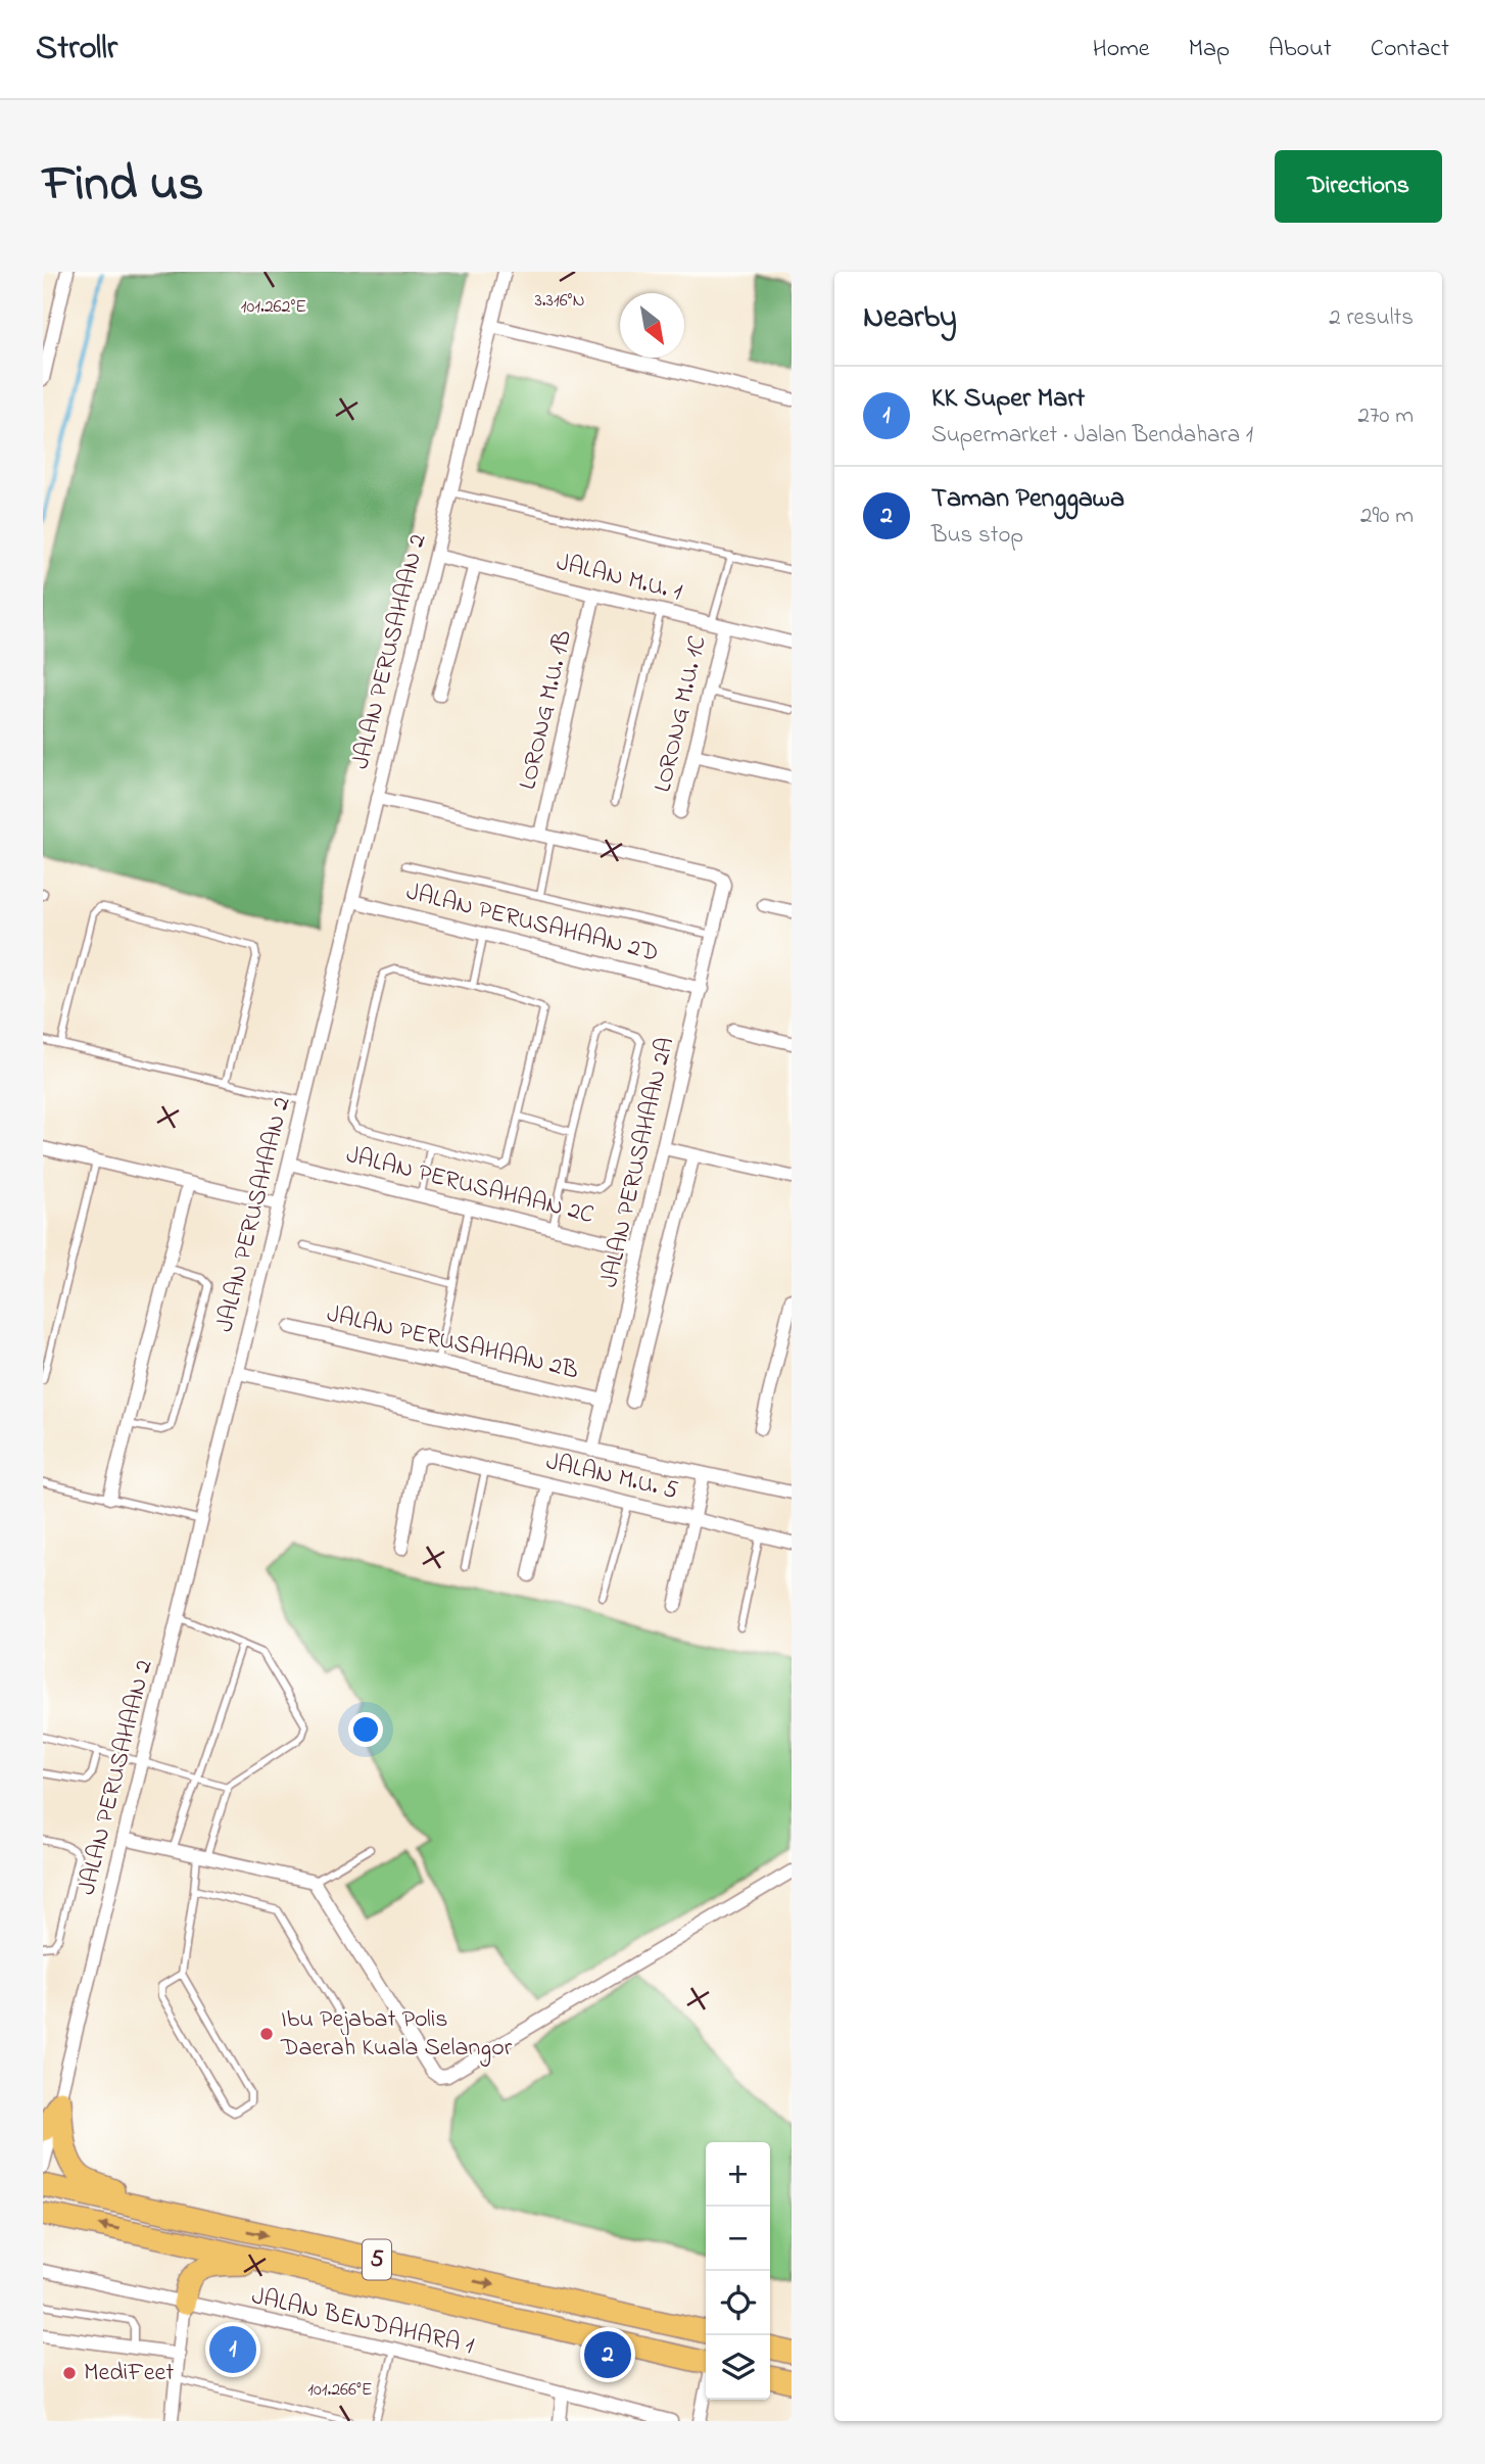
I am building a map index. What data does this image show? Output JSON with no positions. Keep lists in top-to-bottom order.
{
  "streets": {
    "highway": ["5"],
    "street": [
      "JALAN M.U. 1",
      "JALAN PERUSAHAAN 2",
      "LORONG M.U. 1B",
      "LORONG M.U. 1C",
      "JALAN PERUSAHAAN 2D",
      "JALAN PERUSAHAAN 2A",
      "JALAN PERUSAHAAN 2C",
      "JALAN PERUSAHAAN 2B",
      "JALAN M.U. 5",
      "JALAN BENDAHARA 1"
    ]
  },
  "crossings": [
    ["JALAN M.U. 1", "JALAN PERUSAHAAN 2"],
    ["JALAN M.U. 1", "LORONG M.U. 1B"],
    ["JALAN M.U. 1", "LORONG M.U. 1C"],
    ["JALAN PERUSAHAAN 2", "JALAN PERUSAHAAN 2D"],
    ["JALAN PERUSAHAAN 2", "JALAN PERUSAHAAN 2C"],
    ["LORONG M.U. 1B", "JALAN PERUSAHAAN 2A"],
    ["JALAN PERUSAHAAN 2D", "JALAN PERUSAHAAN 2A"],
    ["JALAN PERUSAHAAN 2A", "JALAN PERUSAHAAN 2C"],
    ["JALAN PERUSAHAAN 2A", "JALAN PERUSAHAAN 2B"]
  ],
  "places": ["Ibu Pejabat Polis Daerah Kuala Selangor", "MediFeet"],
  "north": "bottom right",
  "page": {
    "header": "Strollr",
    "nav": [
      "Home",
      "Map",
      "About",
      "Contact"
    ],
    "title": "Find us",
    "buttons": "Directions",
    "heading": ["Nearby", "2 results"],
    "list": [
      {
        "mark": "1",
        "name": "KK Super Mart",
        "note": "Supermarket · Jalan Bendahara 1",
        "value": "270 m"
      },
      {
        "mark": "2",
        "name": "Taman Penggawa",
        "note": "Bus stop",
        "value": "290 m"
      }
    ],
    "map_buttons": ["+", "−"],
    "pins": ["1", "2"]
  },
  "coordinates": ["3.316°N", "101.262°E", "101.266°E"]
}
